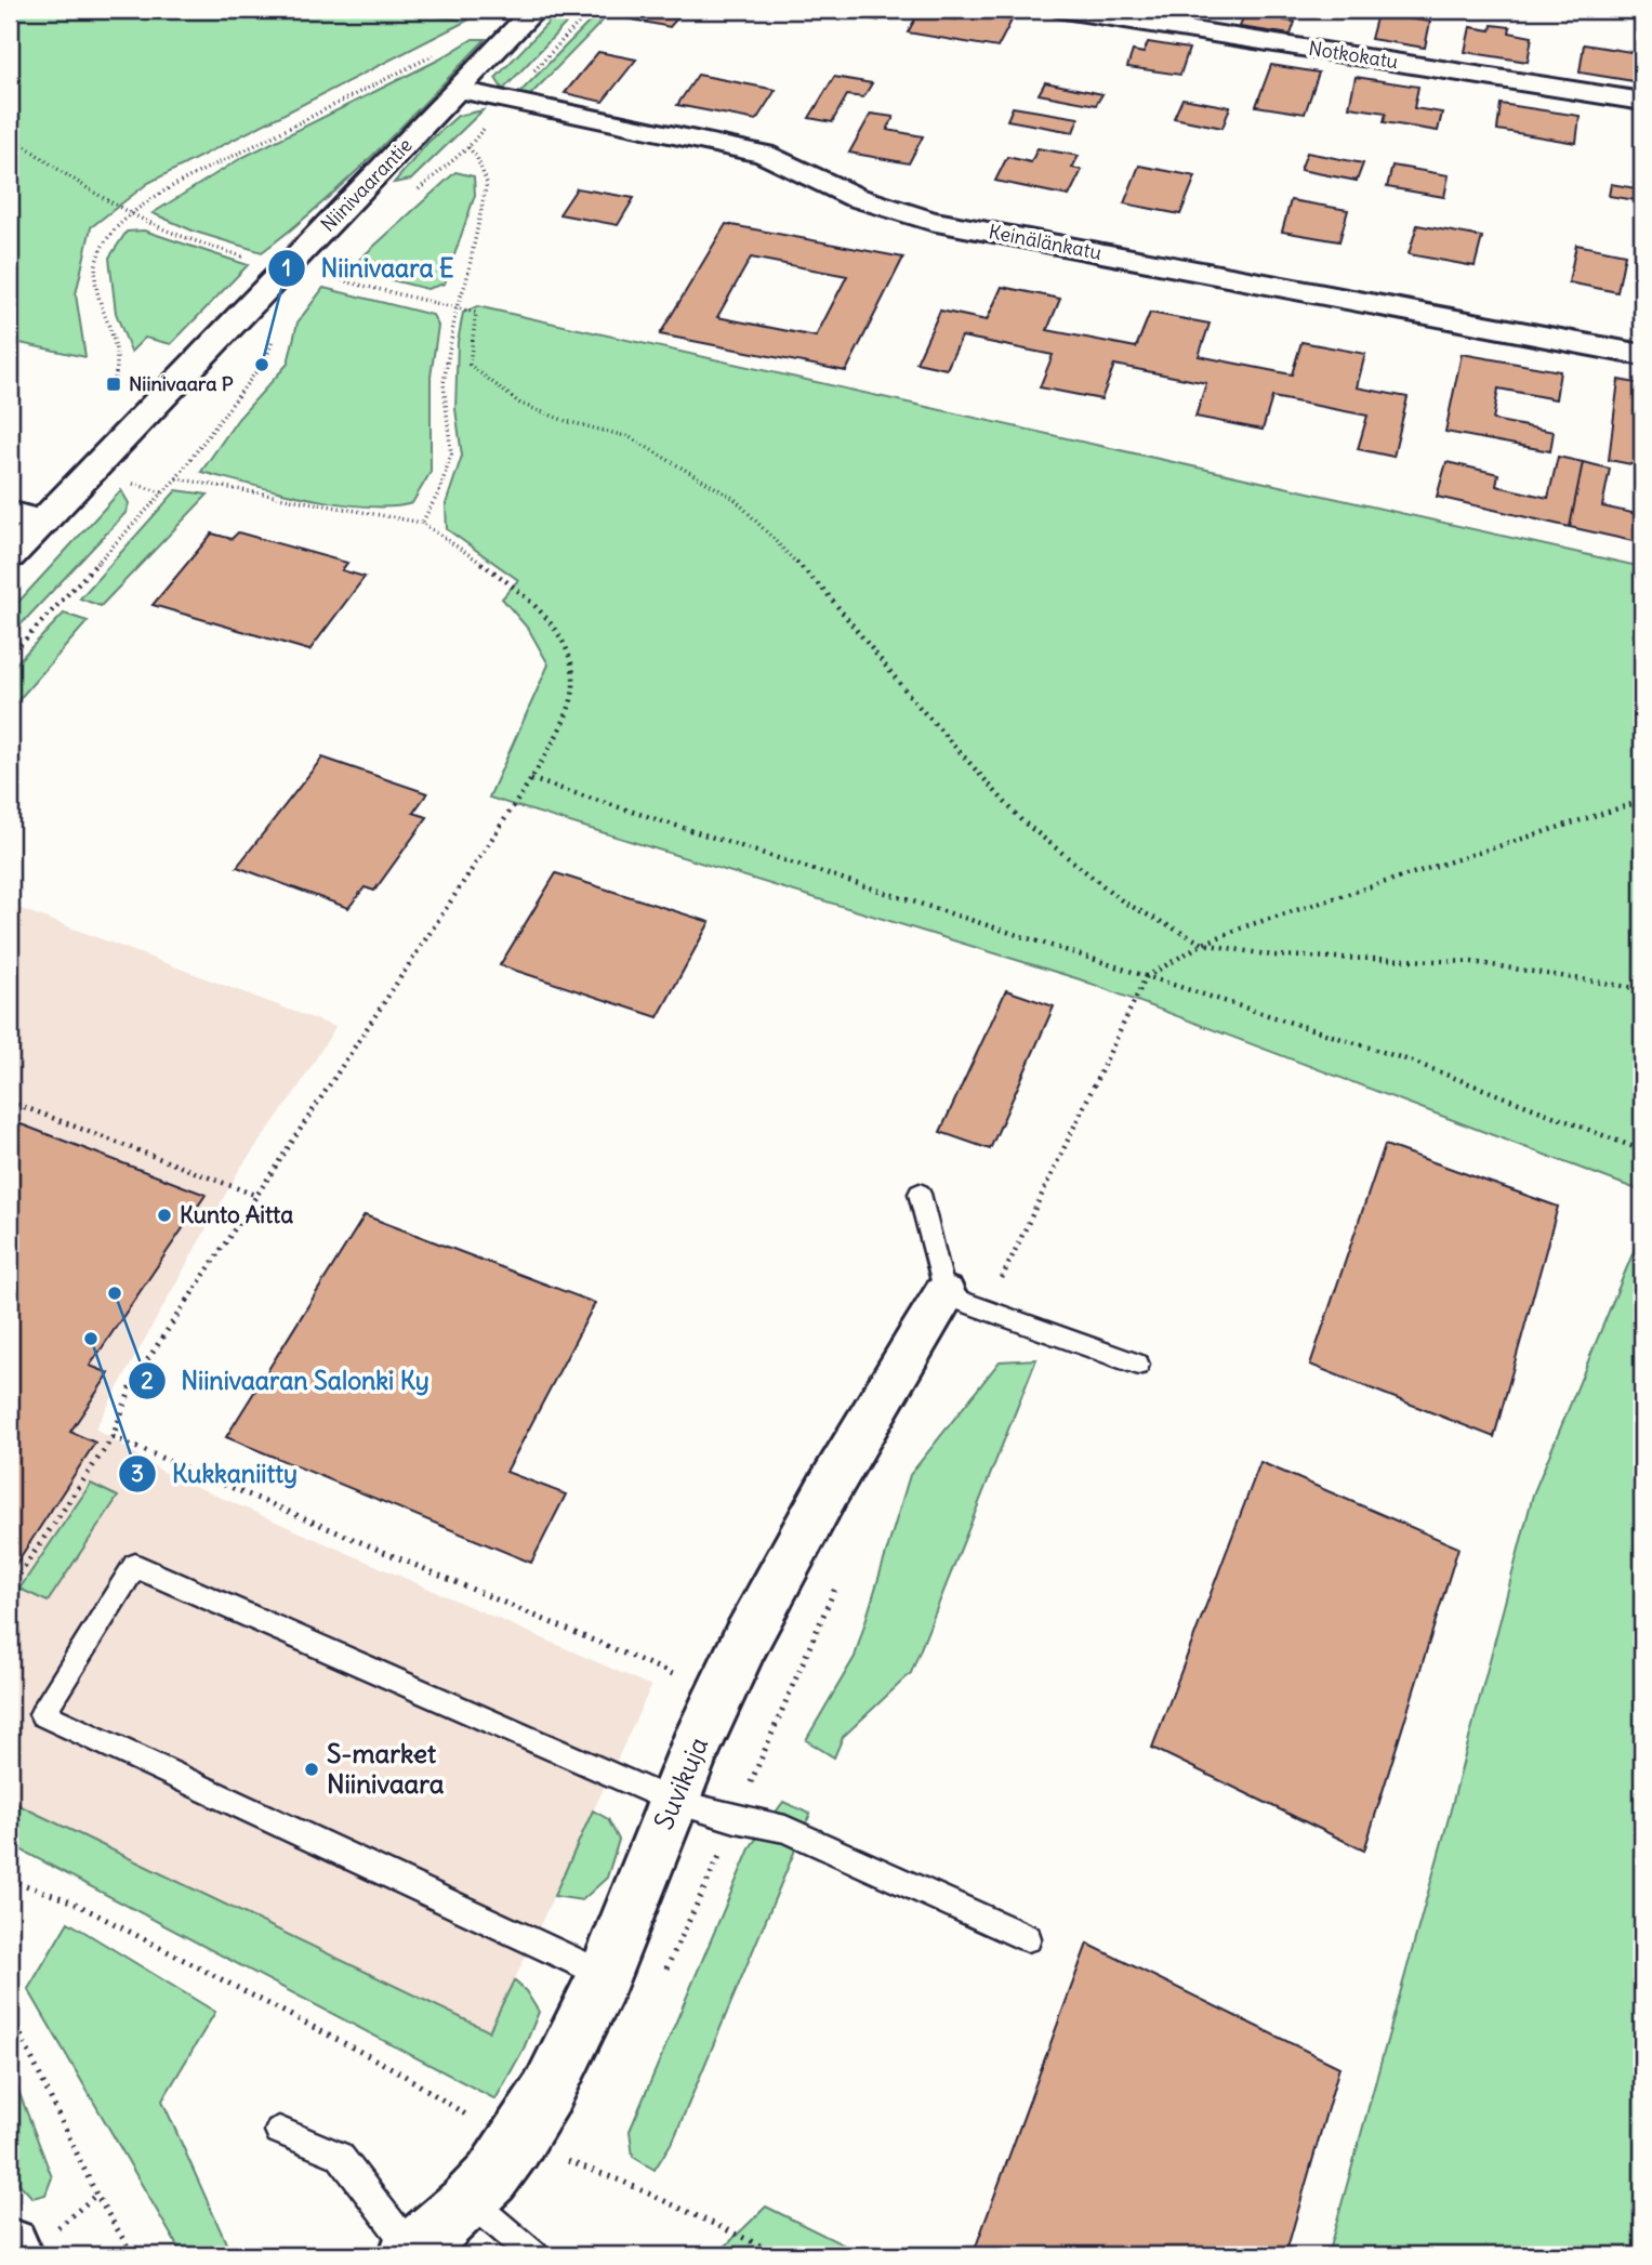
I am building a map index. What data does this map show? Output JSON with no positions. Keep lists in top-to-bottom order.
{
  "streets": {
    "street": [
      "Notkokatu",
      "Niinivaarantie",
      "Keinälänkatu",
      "Suvikuja"
    ]
  },
  "crossings": [
    ["Niinivaarantie", "Keinälänkatu"]
  ],
  "places": {
    "other": [
      "Niinivaara E",
      "Kunto Aitta",
      "Niinivaaran Salonki Ky",
      "Kukkaniitty",
      "S-market Niinivaara"
    ],
    "transit": ["Niinivaara P"]
  }
}
